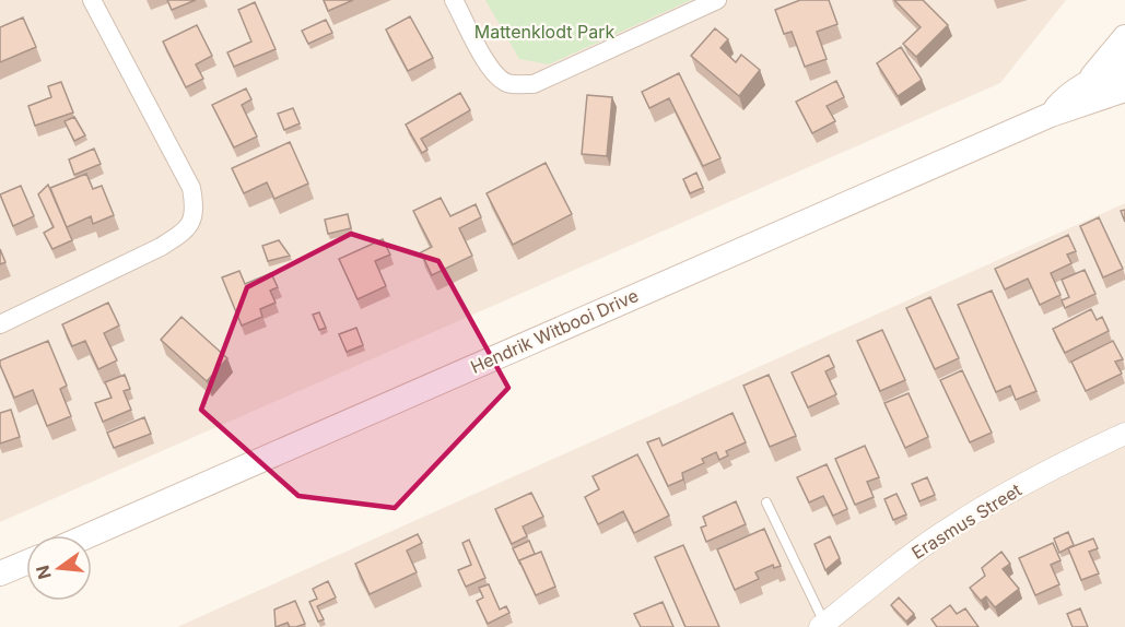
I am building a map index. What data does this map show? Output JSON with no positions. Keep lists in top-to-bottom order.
{
  "streets": {
    "main road": ["Hendrik Witbooi Drive"],
    "street": ["Erasmus Street"]
  },
  "parks": ["Mattenklodt Park"],
  "north": "left"
}
